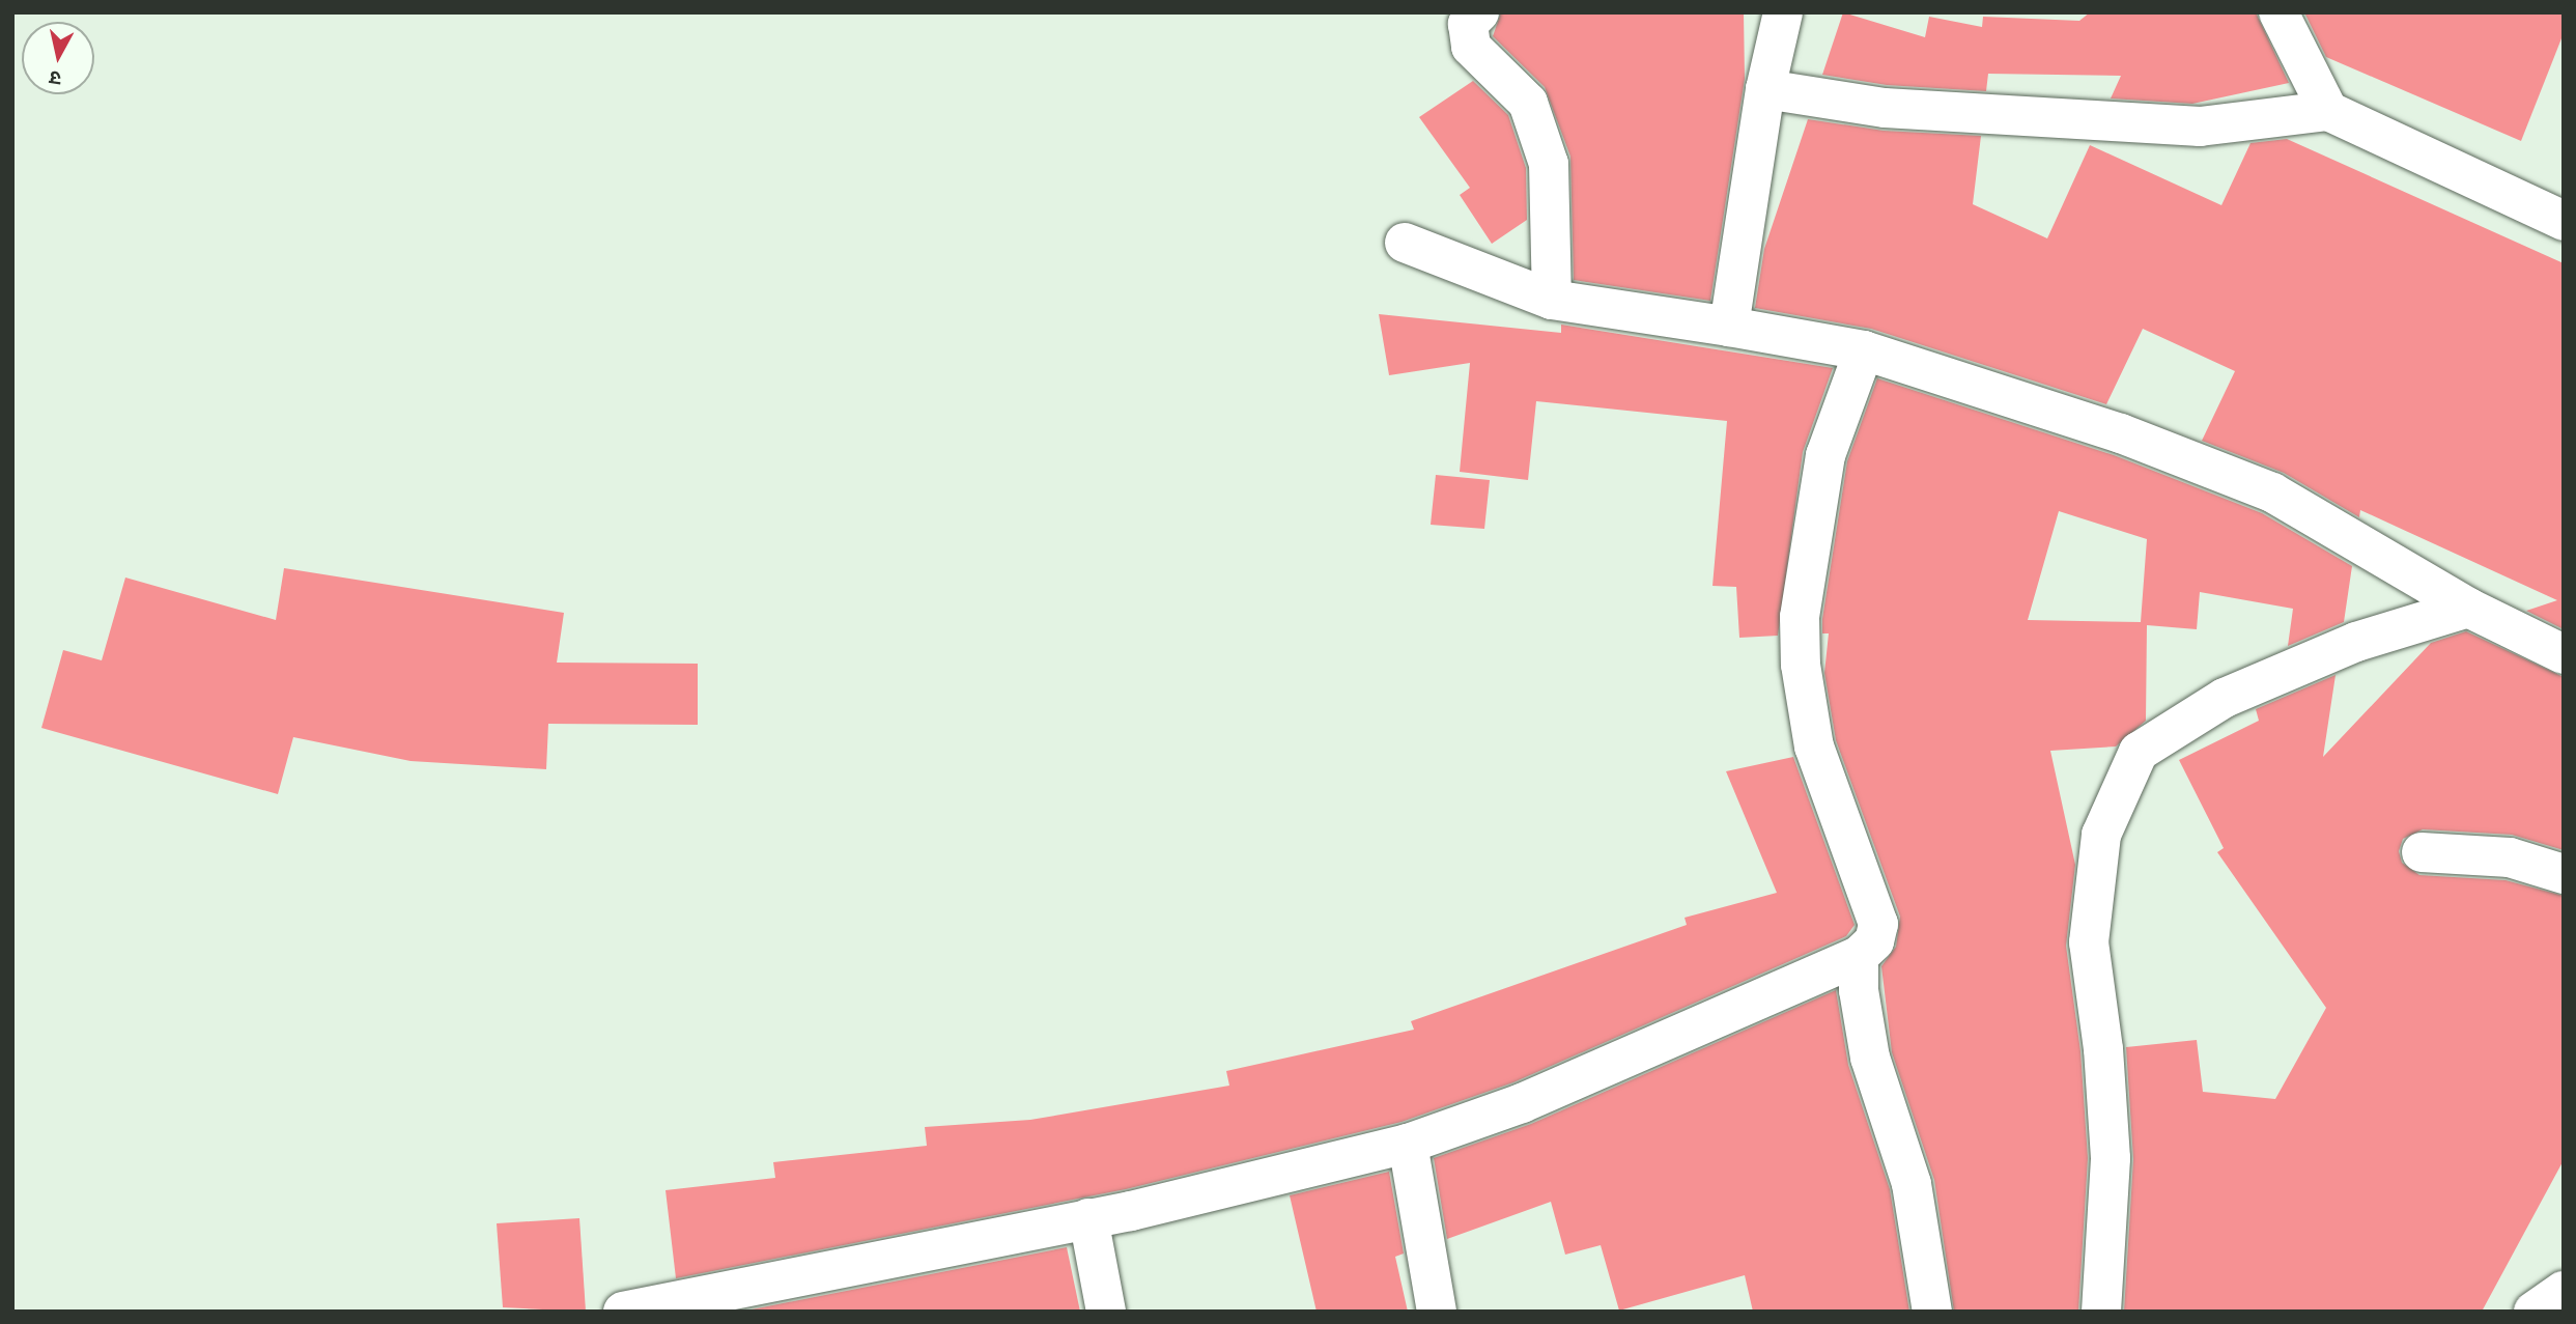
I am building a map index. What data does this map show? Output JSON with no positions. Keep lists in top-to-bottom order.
{
  "north": "bottom"
}
